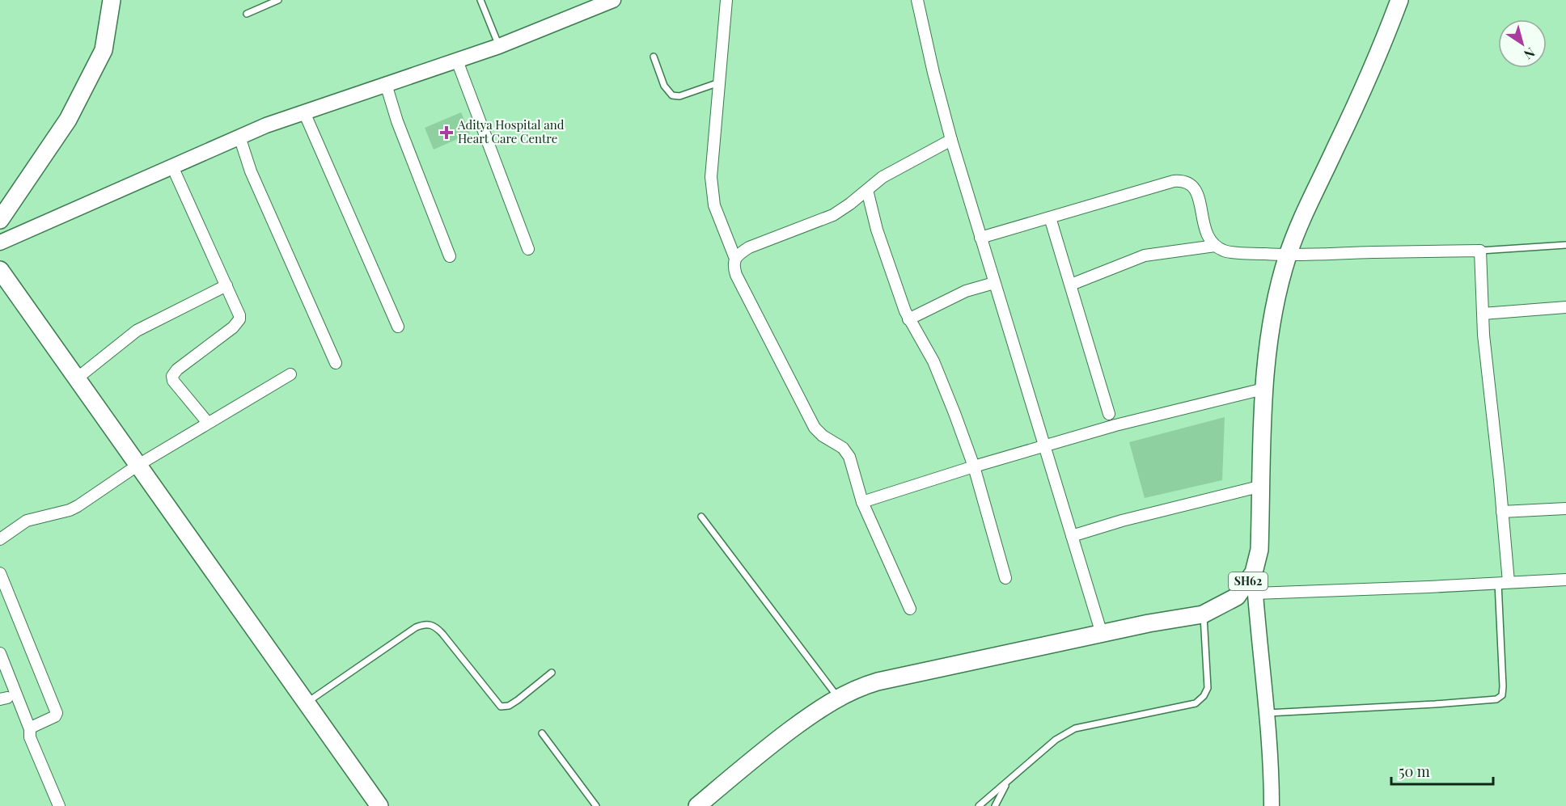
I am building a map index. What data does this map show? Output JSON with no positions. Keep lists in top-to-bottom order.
{
  "streets": {
    "main road": ["SH62"]
  },
  "places": {
    "health": ["Aditya Hospital and Heart Care Centre"]
  },
  "scale_bar": "50 m",
  "north": "bottom right"
}
